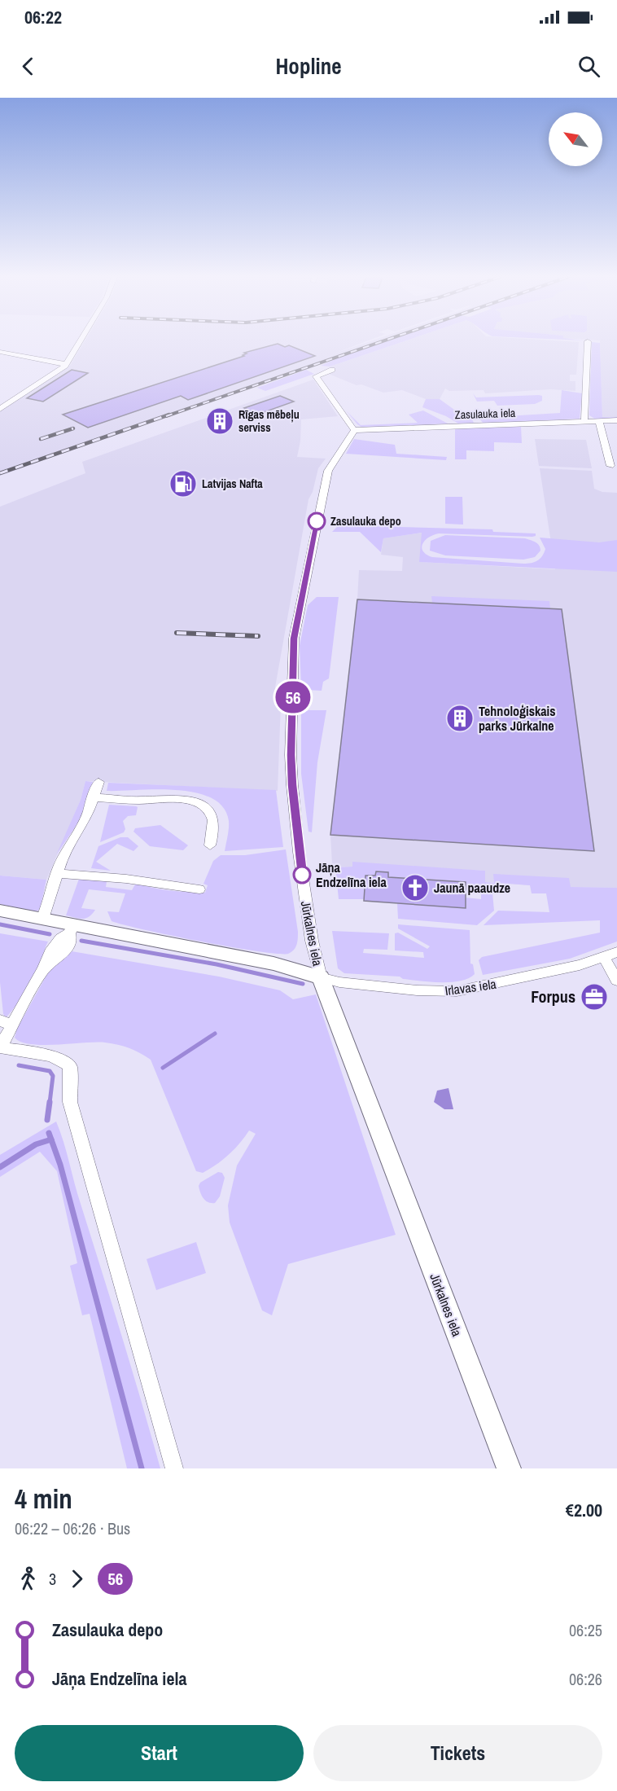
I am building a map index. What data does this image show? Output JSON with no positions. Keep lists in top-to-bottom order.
{
  "streets": {
    "street": ["Zasulauka iela", "Jūrkalnes iela", "Irlavas iela"]
  },
  "crossings": [
    ["Zasulauka iela", "Jūrkalnes iela"],
    ["Jūrkalnes iela", "Irlavas iela"]
  ],
  "places": {
    "building": ["Rīgas mēbeļu serviss", "Tehnoloģiskais parks Jūrkalne"],
    "fuel station": ["Latvijas Nafta"],
    "other": ["Zasulauka depo", "Jāņa Endzelīna iela"],
    "church": ["Jaunā paaudze"],
    "office": ["Forpus"]
  },
  "lines": ["bus line 56"],
  "north": "top left",
  "page": {
    "status": "06:22",
    "header": "Hopline",
    "on_map": "56",
    "heading": ["4 min", "06:22 – 06:26 · Bus", "€2.00"],
    "legs": ["3", "56"],
    "list": [
      {
        "name": "Zasulauka depo",
        "value": "06:25"
      },
      {
        "name": "Jāņa Endzelīna iela",
        "value": "06:26"
      }
    ],
    "buttons": ["Start", "Tickets"]
  }
}
